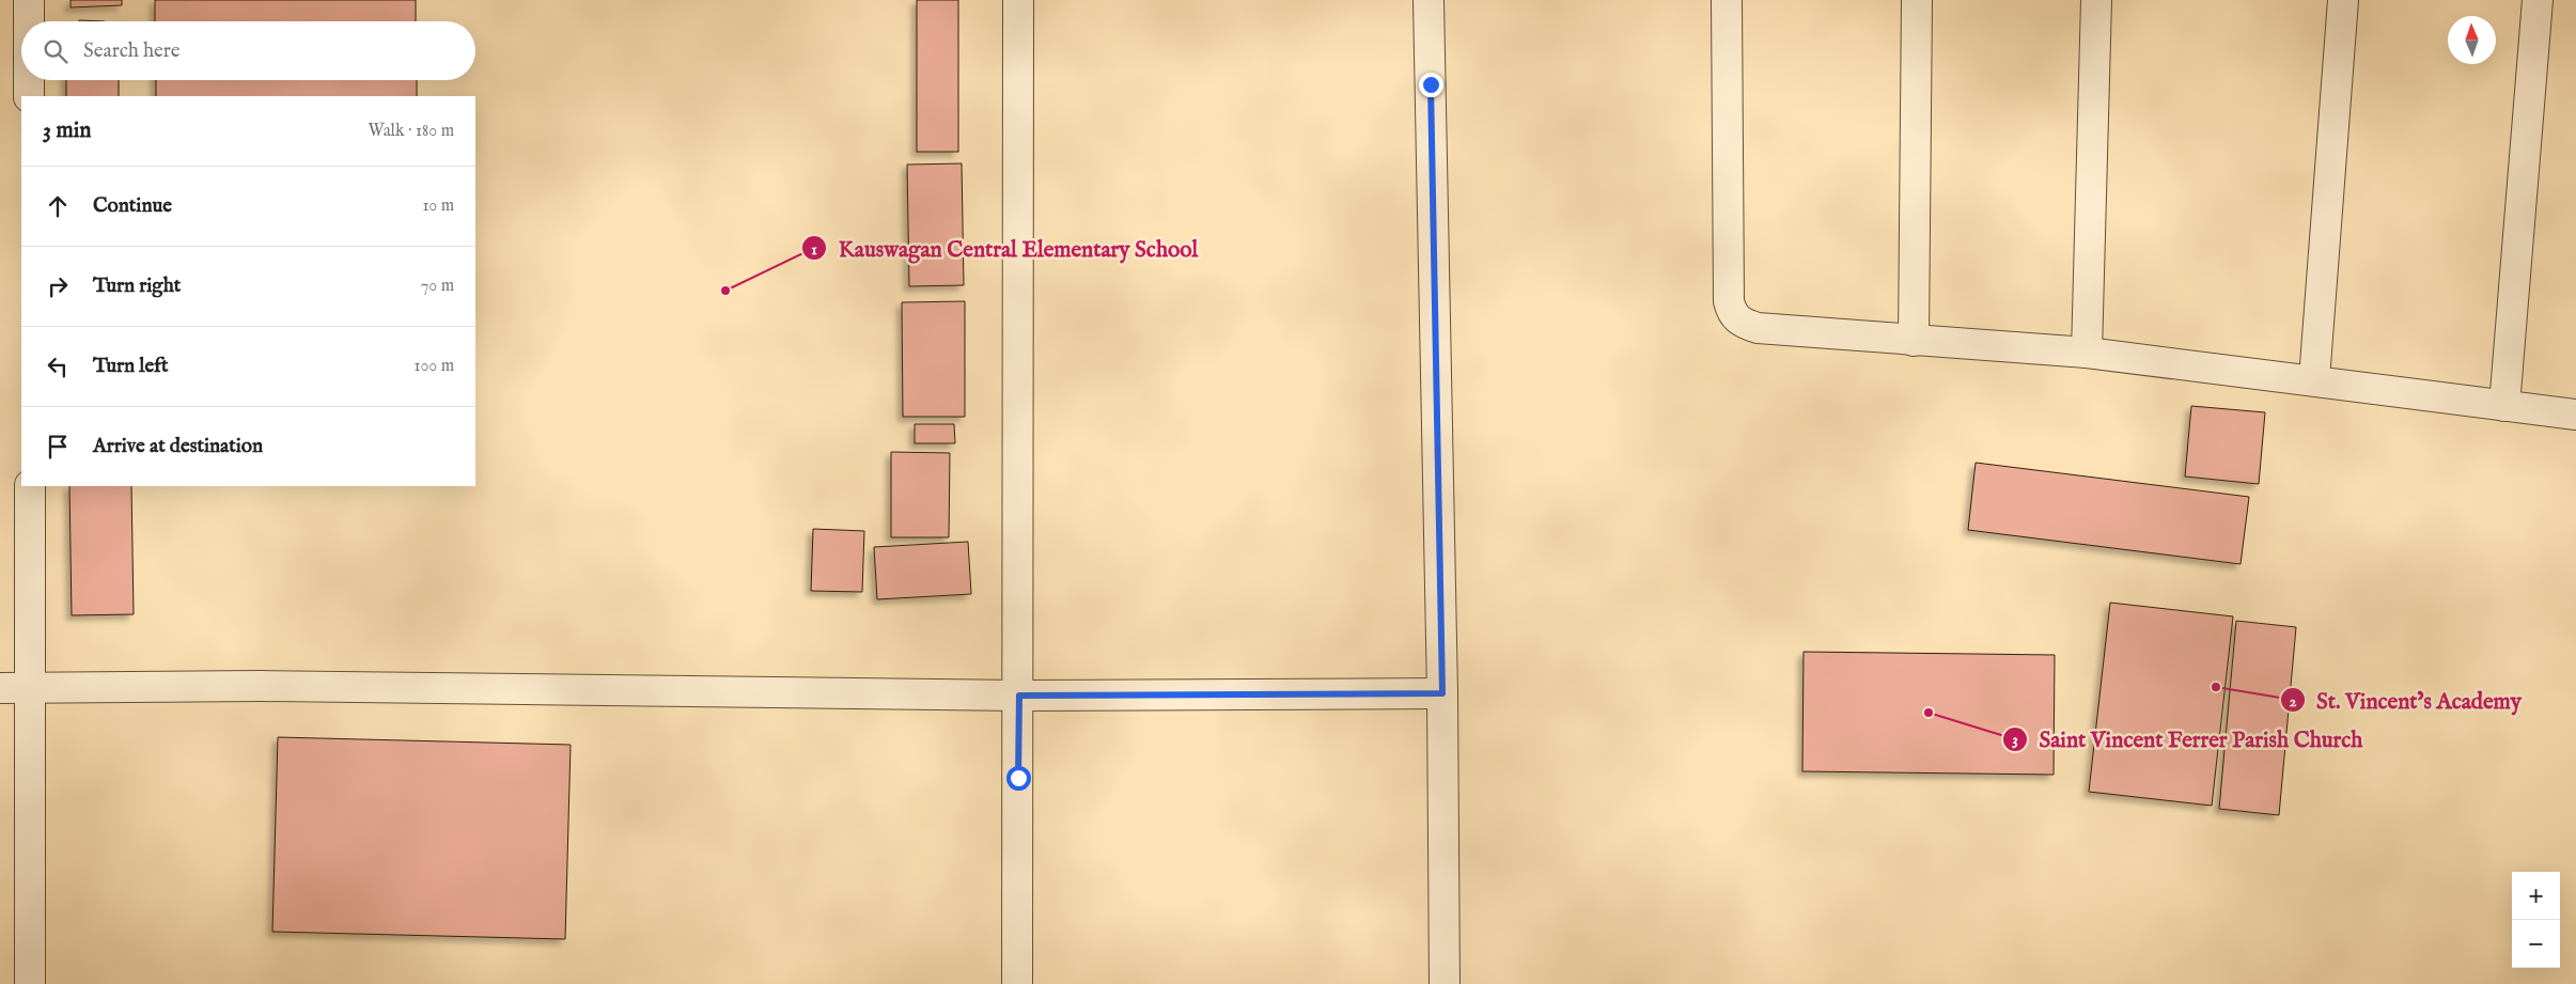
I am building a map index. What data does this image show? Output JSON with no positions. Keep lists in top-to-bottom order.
{
  "places": ["Kauswagan Central Elementary School", "St. Vincent’s Academy", "Saint Vincent Ferrer Parish Church"],
  "north": "top",
  "page": {
    "search": "Search here",
    "heading": ["3 min", "Walk · 180 m"],
    "list": [
      ["Continue", "10 m"],
      ["Turn right", "70 m"],
      ["Turn left", "100 m"],
      "Arrive at destination"
    ],
    "map_buttons": ["+", "−"]
  }
}
